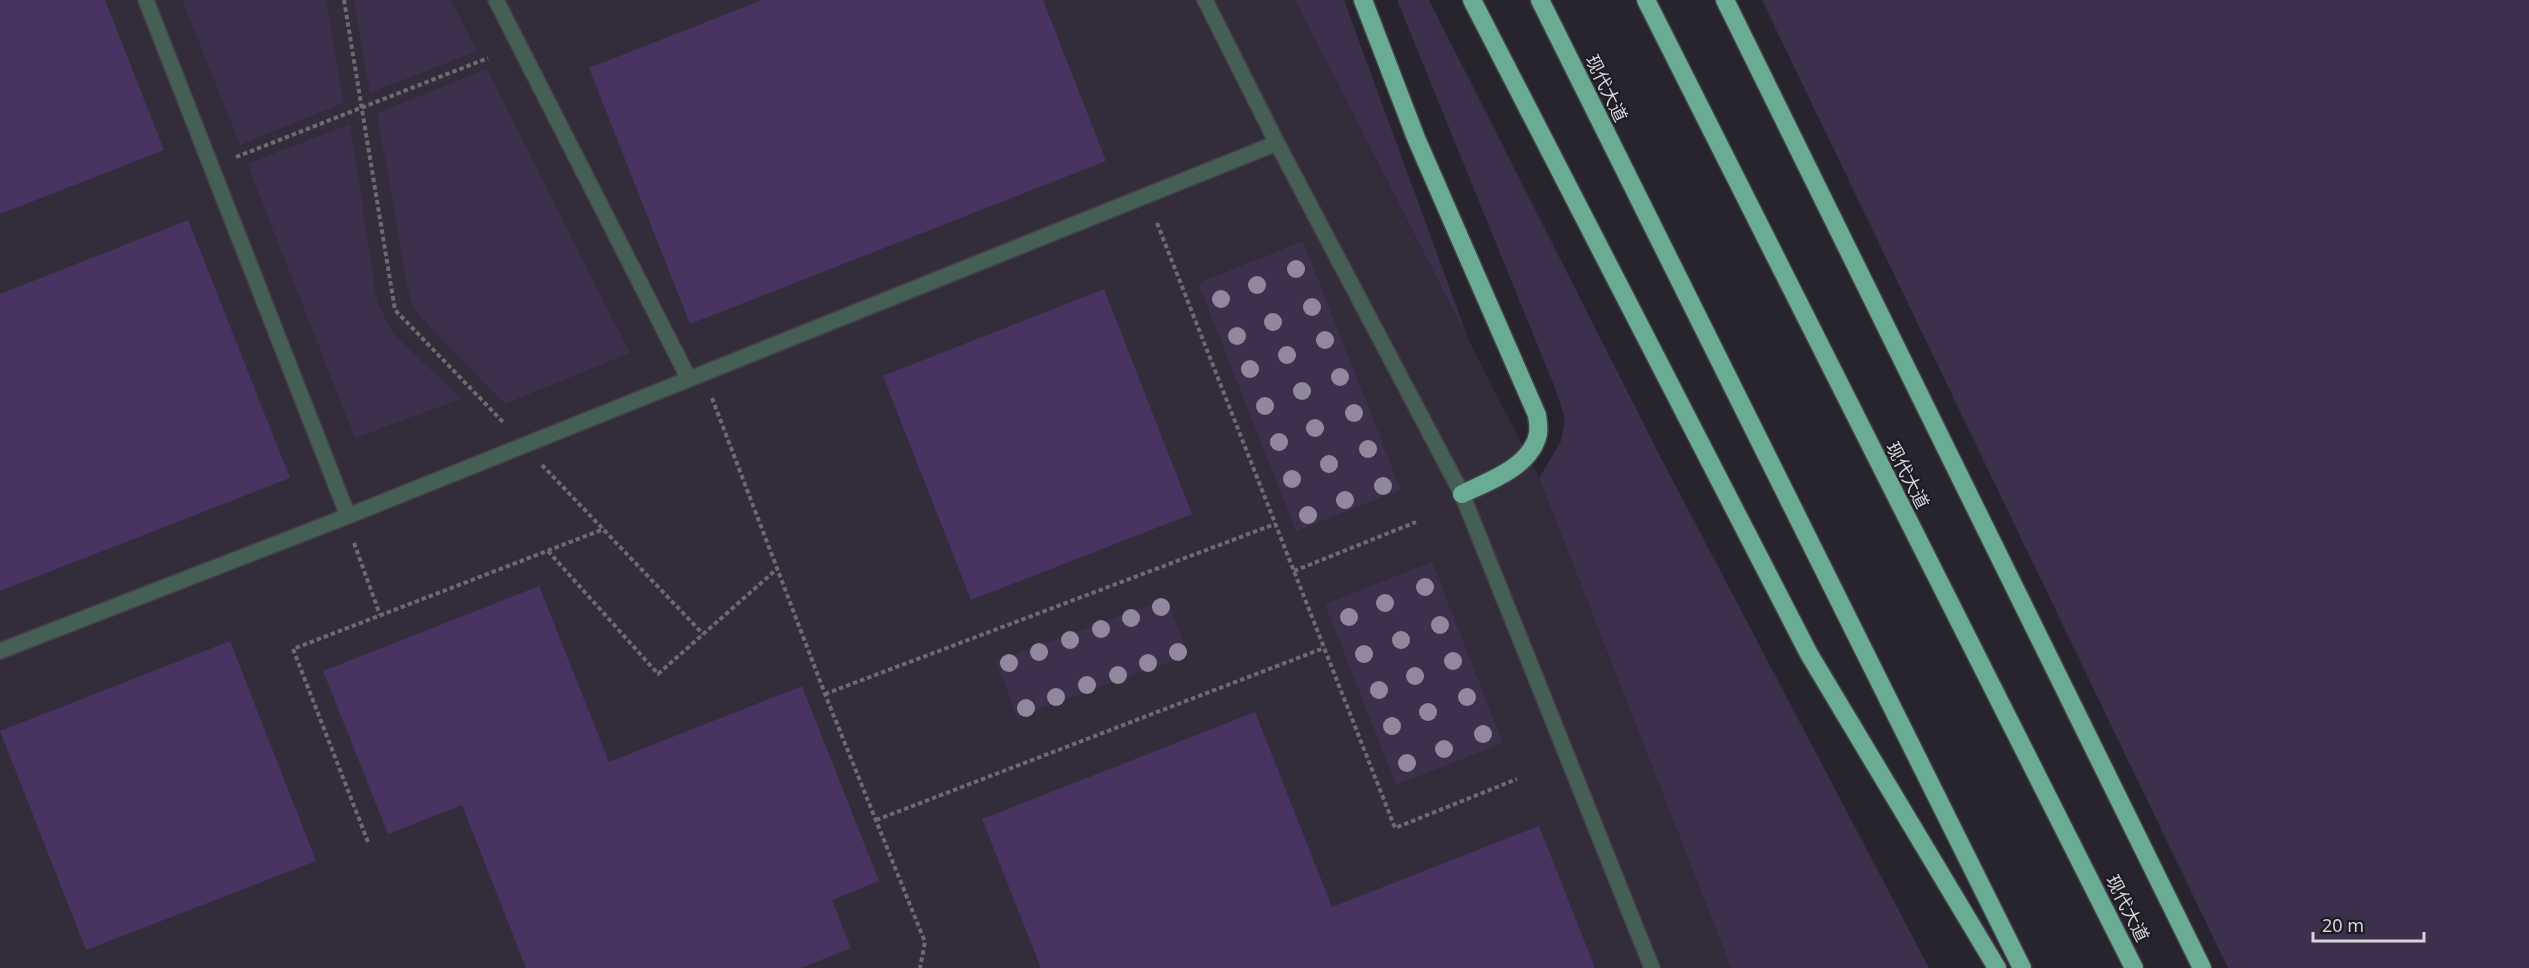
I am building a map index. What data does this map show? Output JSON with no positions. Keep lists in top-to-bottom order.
{
  "streets": {
    "highway": ["现代大道"]
  },
  "scale_bar": "20 m"
}
